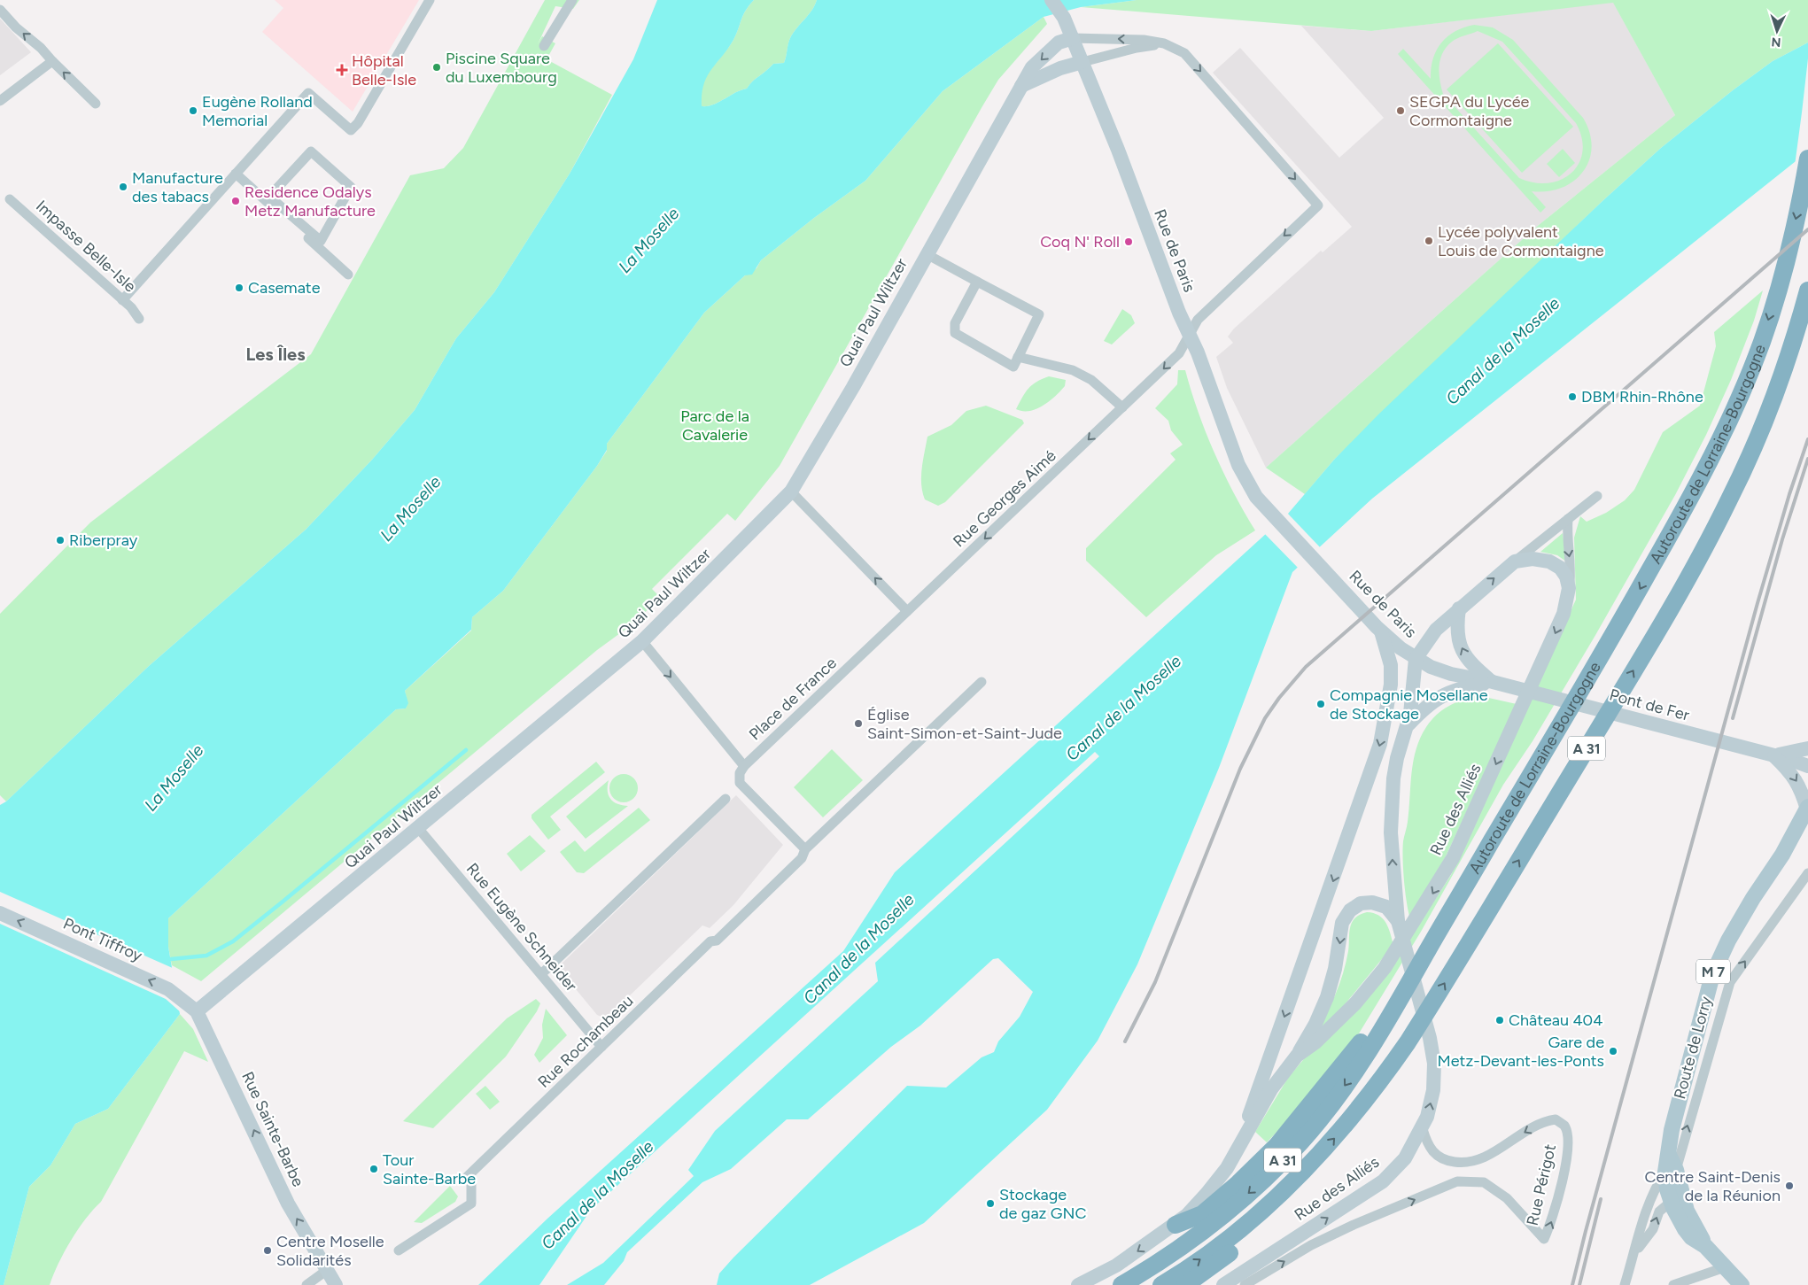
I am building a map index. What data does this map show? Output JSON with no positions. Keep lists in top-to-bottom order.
{
  "streets": {
    "highway": ["Autoroute de Lorraine-Bourgogne", "A 31"],
    "main road": [
      "Rue de Paris",
      "Quai Paul Wiltzer",
      "Pont de Fer",
      "Rue des Alliés",
      "Pont Tiffroy",
      "M 7",
      "Route de Lorry",
      "Rue Sainte-Barbe"
    ],
    "street": [
      "Impasse Belle-Isle",
      "Rue Georges Aimé",
      "Place de France",
      "Rue Eugène Schneider",
      "Rue Rochambeau",
      "Rue Périgot"
    ]
  },
  "crossings": [
    ["Rue de Paris", "Quai Paul Wiltzer"],
    ["Rue de Paris", "Rue Georges Aimé"],
    ["Rue de Paris", "Pont de Fer"],
    ["Rue de Paris", "Rue des Alliés"],
    ["Quai Paul Wiltzer", "Rue Georges Aimé"],
    ["Quai Paul Wiltzer", "Rue Eugène Schneider"],
    ["Quai Paul Wiltzer", "Pont Tiffroy"],
    ["Quai Paul Wiltzer", "Rue Sainte-Barbe"],
    ["Rue Georges Aimé", "Place de France"],
    ["Rue des Alliés", "Rue Périgot"],
    ["Rue Eugène Schneider", "Rue Rochambeau"],
    ["Pont Tiffroy", "Rue Sainte-Barbe"]
  ],
  "one_way": ["Rue Georges Aimé", "Pont Tiffroy", "Rue Sainte-Barbe"],
  "districts": ["Les Îles"],
  "water": ["La Moselle", "Canal de la Moselle"],
  "parks": ["Parc de la Cavalerie"],
  "places": {
    "other": [
      "Piscine Square du Luxembourg",
      "Eugène Rolland Memorial",
      "SEGPA du Lycée Cormontaigne",
      "Manufacture des tabacs",
      "Residence Odalys Metz Manufacture",
      "Lycée polyvalent Louis de Cormontaigne",
      "Coq N' Roll",
      "Casemate",
      "DBM Rhin-Rhône",
      "Riberpray",
      "Compagnie Mosellane de Stockage",
      "Église Saint-Simon-et-Saint-Jude",
      "Château 404",
      "Gare de Metz-Devant-les-Ponts",
      "Tour Sainte-Barbe",
      "Centre Saint-Denis de la Réunion",
      "Stockage de gaz GNC",
      "Centre Moselle Solidarités"
    ],
    "health": ["Hôpital Belle-Isle"]
  },
  "north": "bottom"
}
